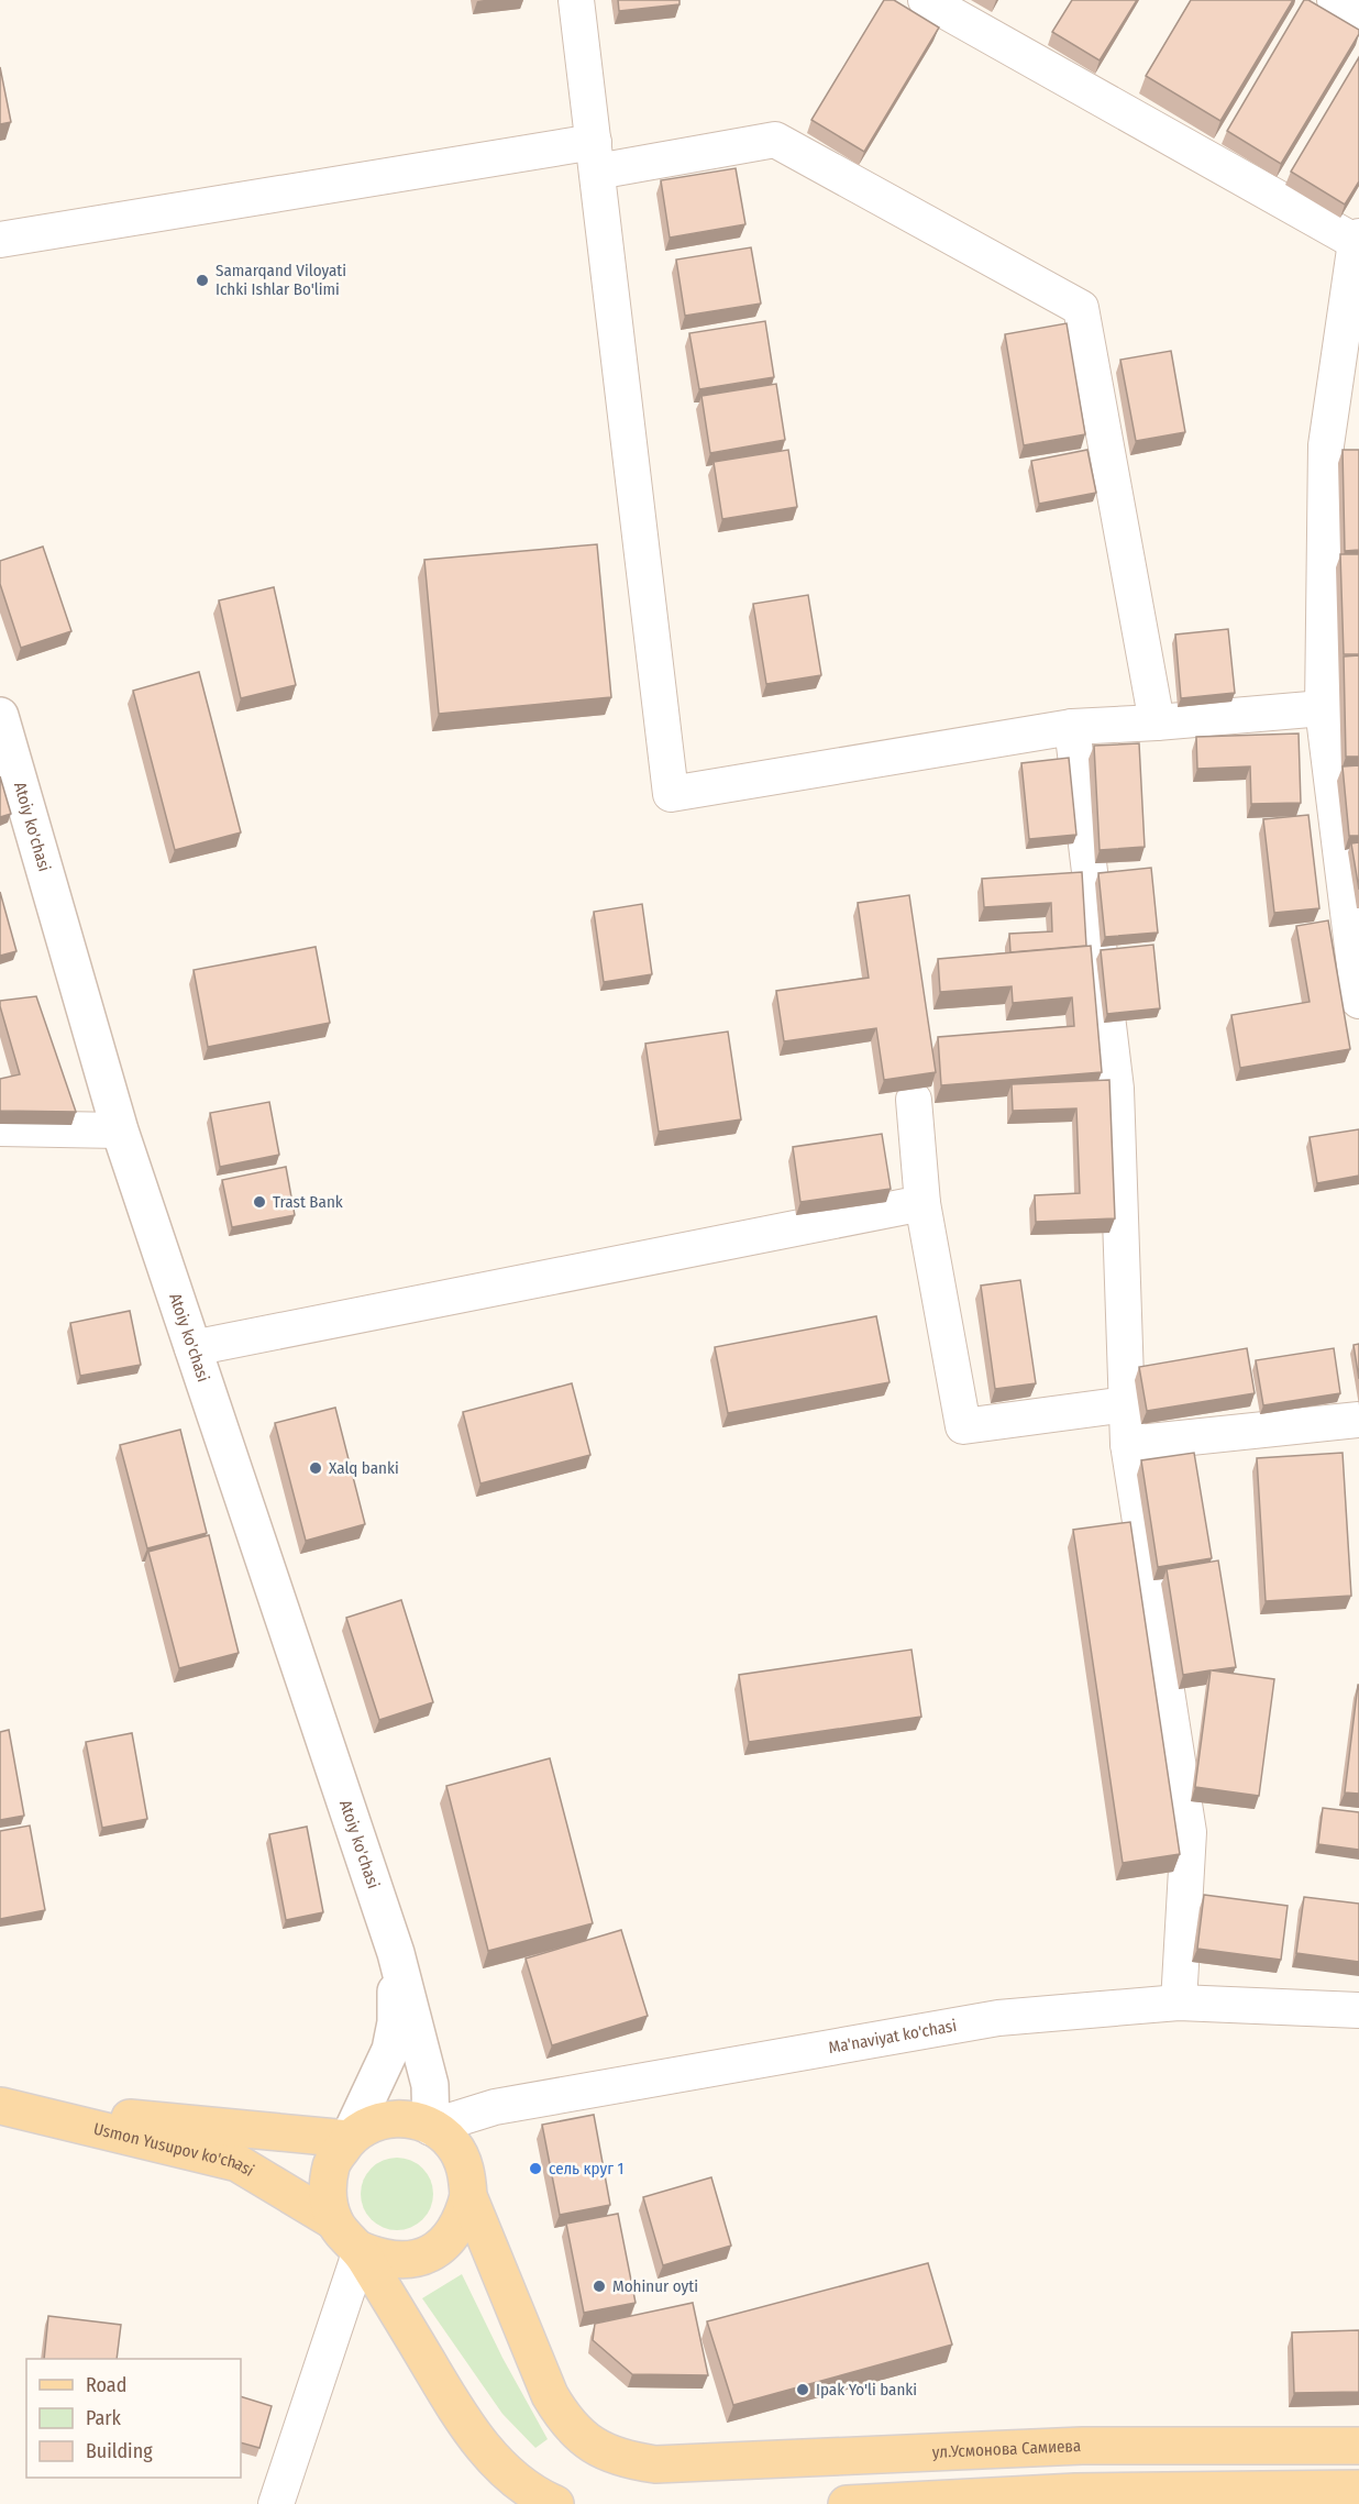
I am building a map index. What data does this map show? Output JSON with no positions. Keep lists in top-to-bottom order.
{
  "streets": {
    "main road": ["Usmon Yusupov ko'chasi", "ул.Усмонова Самиева"],
    "street": ["Atoiy ko'chasi", "Ma'naviyat ko'chasi"]
  },
  "crossings": [
    ["Atoiy ko'chasi", "Ma'naviyat ko'chasi"],
    ["Atoiy ko'chasi", "Usmon Yusupov ko'chasi"],
    ["Atoiy ko'chasi", "ул.Усмонова Самиева"],
    ["Ma'naviyat ko'chasi", "Usmon Yusupov ko'chasi"],
    ["Ma'naviyat ko'chasi", "ул.Усмонова Самиева"],
    ["Usmon Yusupov ko'chasi", "ул.Усмонова Самиева"]
  ],
  "places": [
    "Samarqand Viloyati Ichki Ishlar Bo'limi",
    "Trast Bank",
    "Xalq banki",
    "сель круг 1",
    "Mohinur oyti",
    "Ipak Yo'li banki"
  ],
  "legend": ["Road", "Park", "Building"]
}
